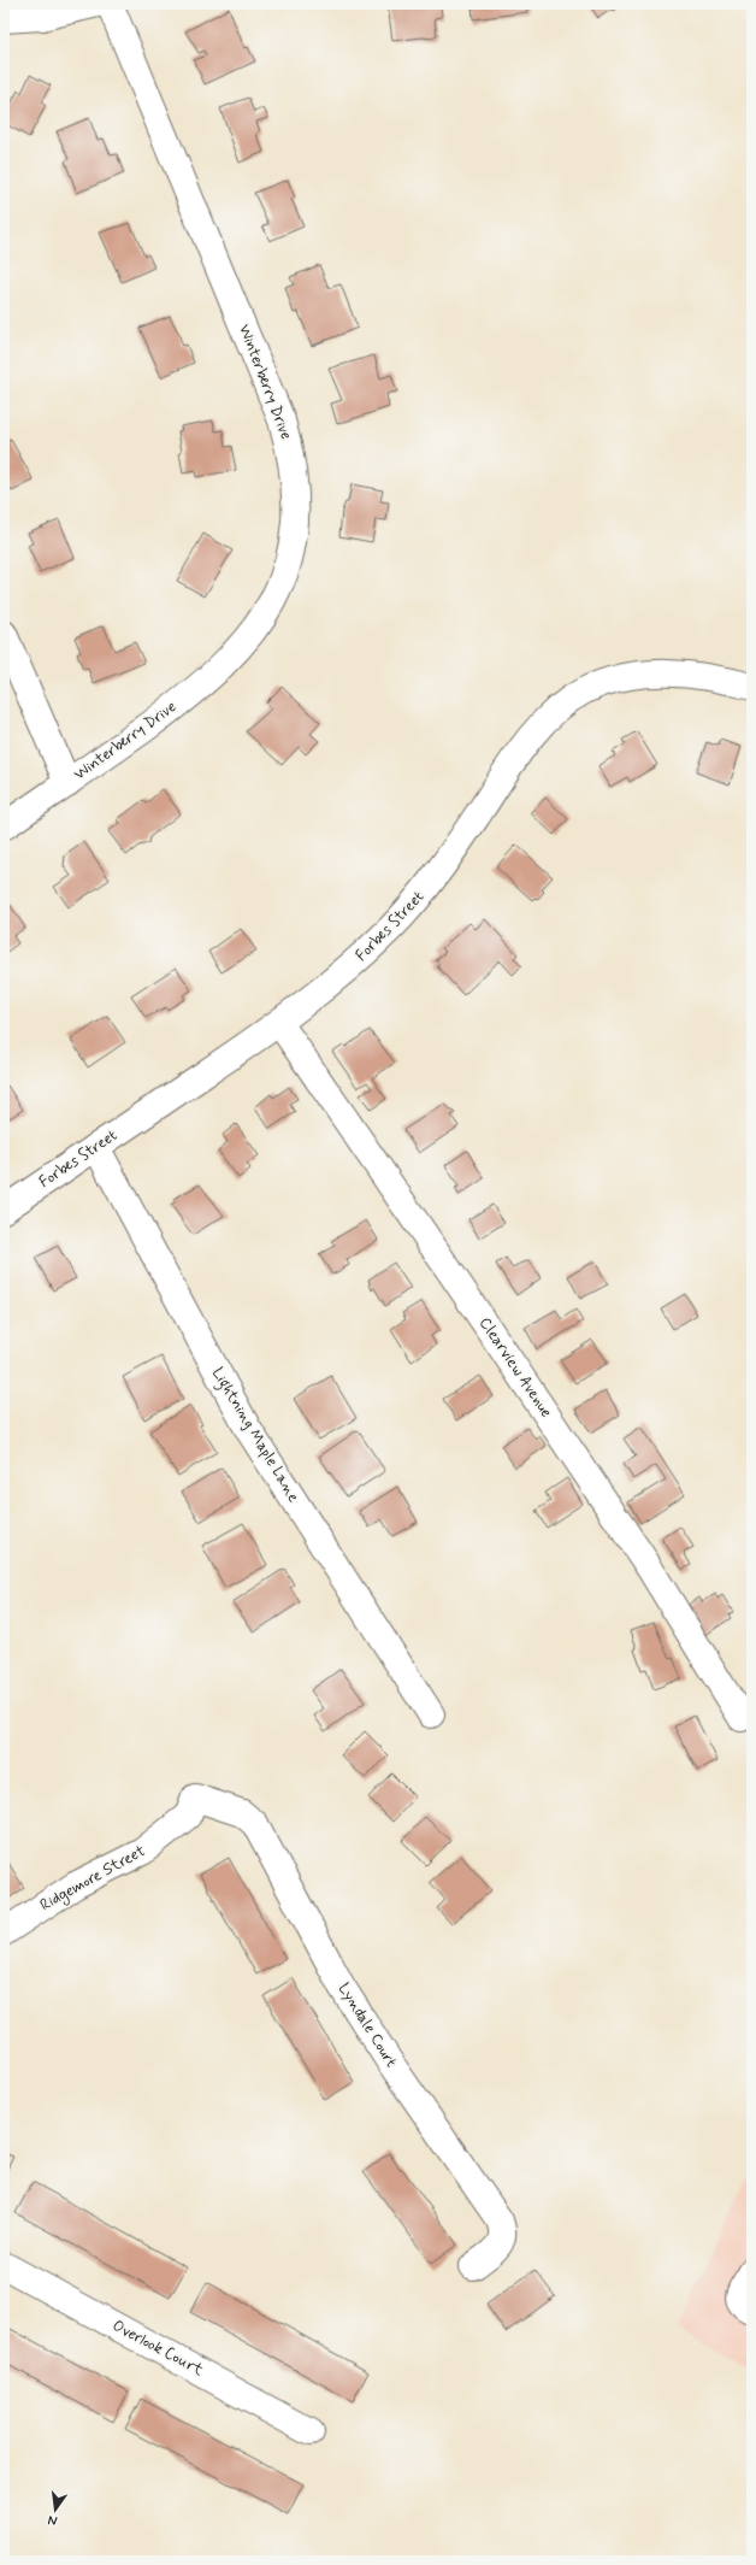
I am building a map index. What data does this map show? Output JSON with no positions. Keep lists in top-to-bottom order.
{
  "streets": {
    "street": [
      "Winterberry Drive",
      "Forbes Street",
      "Clearview Avenue",
      "Lightning Maple Lane",
      "Ridgemore Street",
      "Lyndale Court",
      "Overlook Court"
    ]
  },
  "crossings": [
    ["Forbes Street", "Clearview Avenue"],
    ["Forbes Street", "Lightning Maple Lane"],
    ["Ridgemore Street", "Lyndale Court"]
  ],
  "north": "bottom"
}
